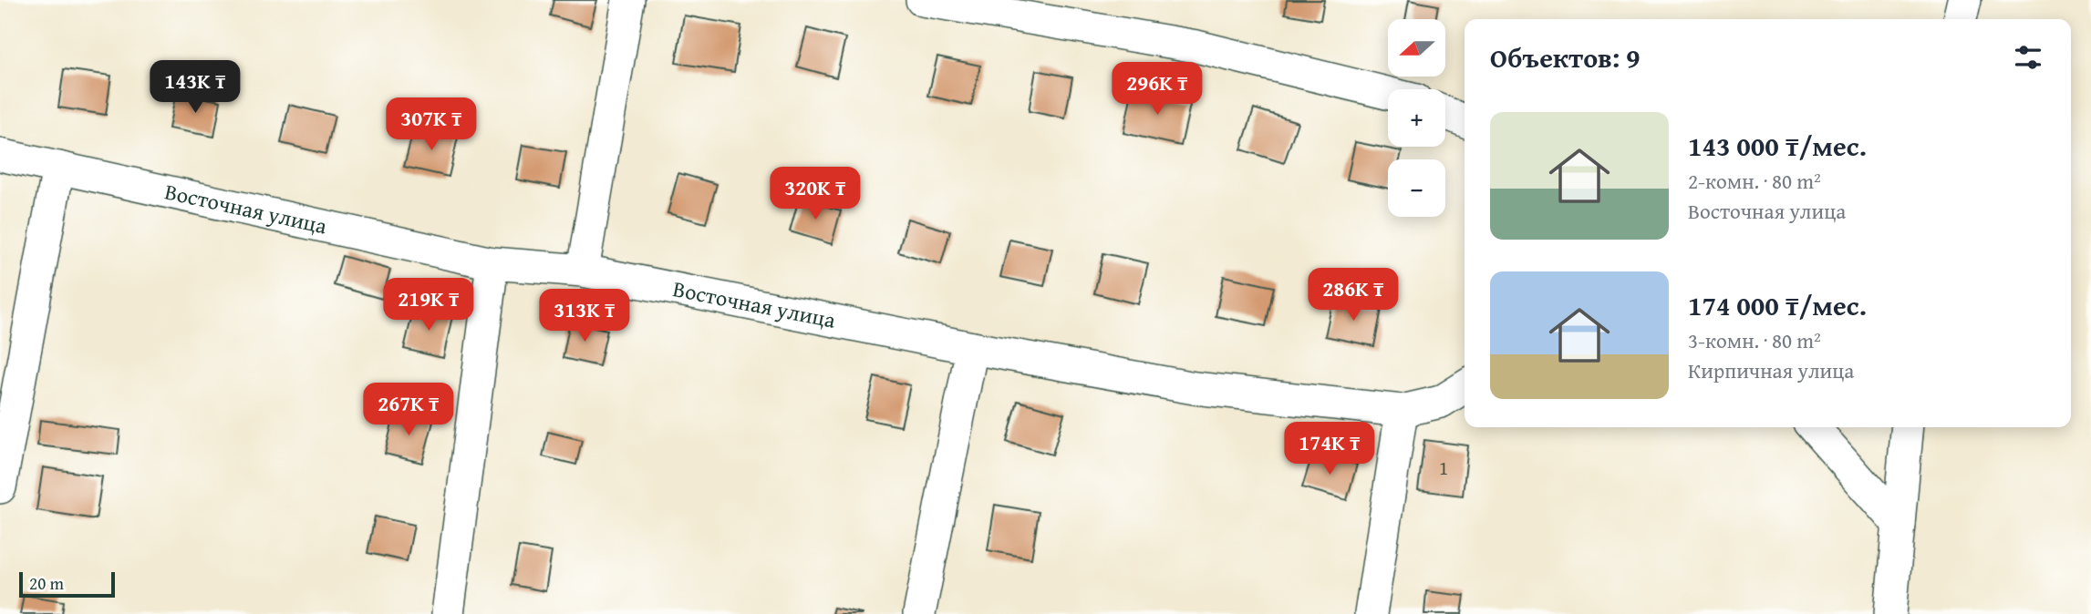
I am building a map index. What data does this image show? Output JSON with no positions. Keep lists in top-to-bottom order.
{
  "streets": {
    "street": ["Восточная улица"]
  },
  "house_numbers": ["1"],
  "scale_bar": "20 m",
  "north": "left",
  "page": {
    "map_buttons": ["+", "−"],
    "heading": "Объектов: 9",
    "price": [
      "143K ₸",
      "296K ₸",
      "307K ₸",
      "320K ₸",
      "286K ₸",
      "219K ₸",
      "313K ₸",
      "267K ₸",
      "174K ₸"
    ],
    "list": [
      {
        "name": "143 000 ₸/мес.",
        "note": "2-комн. · 80 m² · Восточная улица"
      },
      {
        "name": "174 000 ₸/мес.",
        "note": "3-комн. · 80 m² · Кирпичная улица"
      }
    ],
    "scale": "20 m"
  }
}
